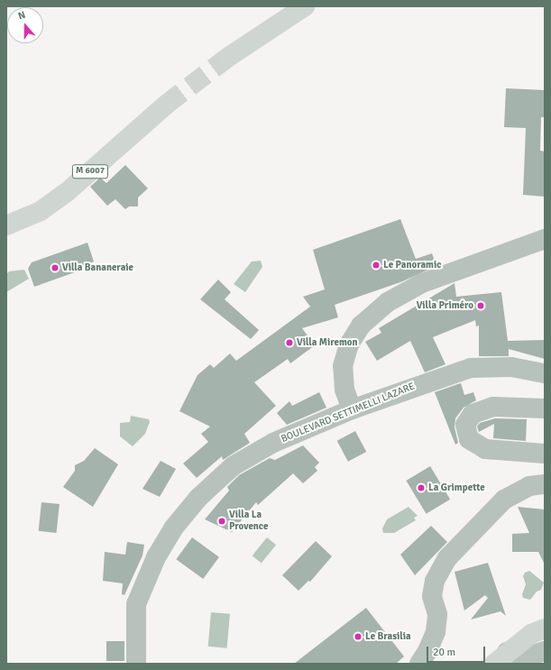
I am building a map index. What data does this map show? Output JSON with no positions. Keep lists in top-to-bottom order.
{
  "streets": {
    "main road": ["M 6007"],
    "street": ["BOULEVARD SETTIMELLI LAZARE"]
  },
  "places": [
    "Le Panoramic",
    "Villa Bananeraie",
    "Villa Priméro",
    "Villa Miremon",
    "La Grimpette",
    "Villa La Provence",
    "Le Brasilia"
  ],
  "scale_bar": "20 m",
  "north": "top"
}
